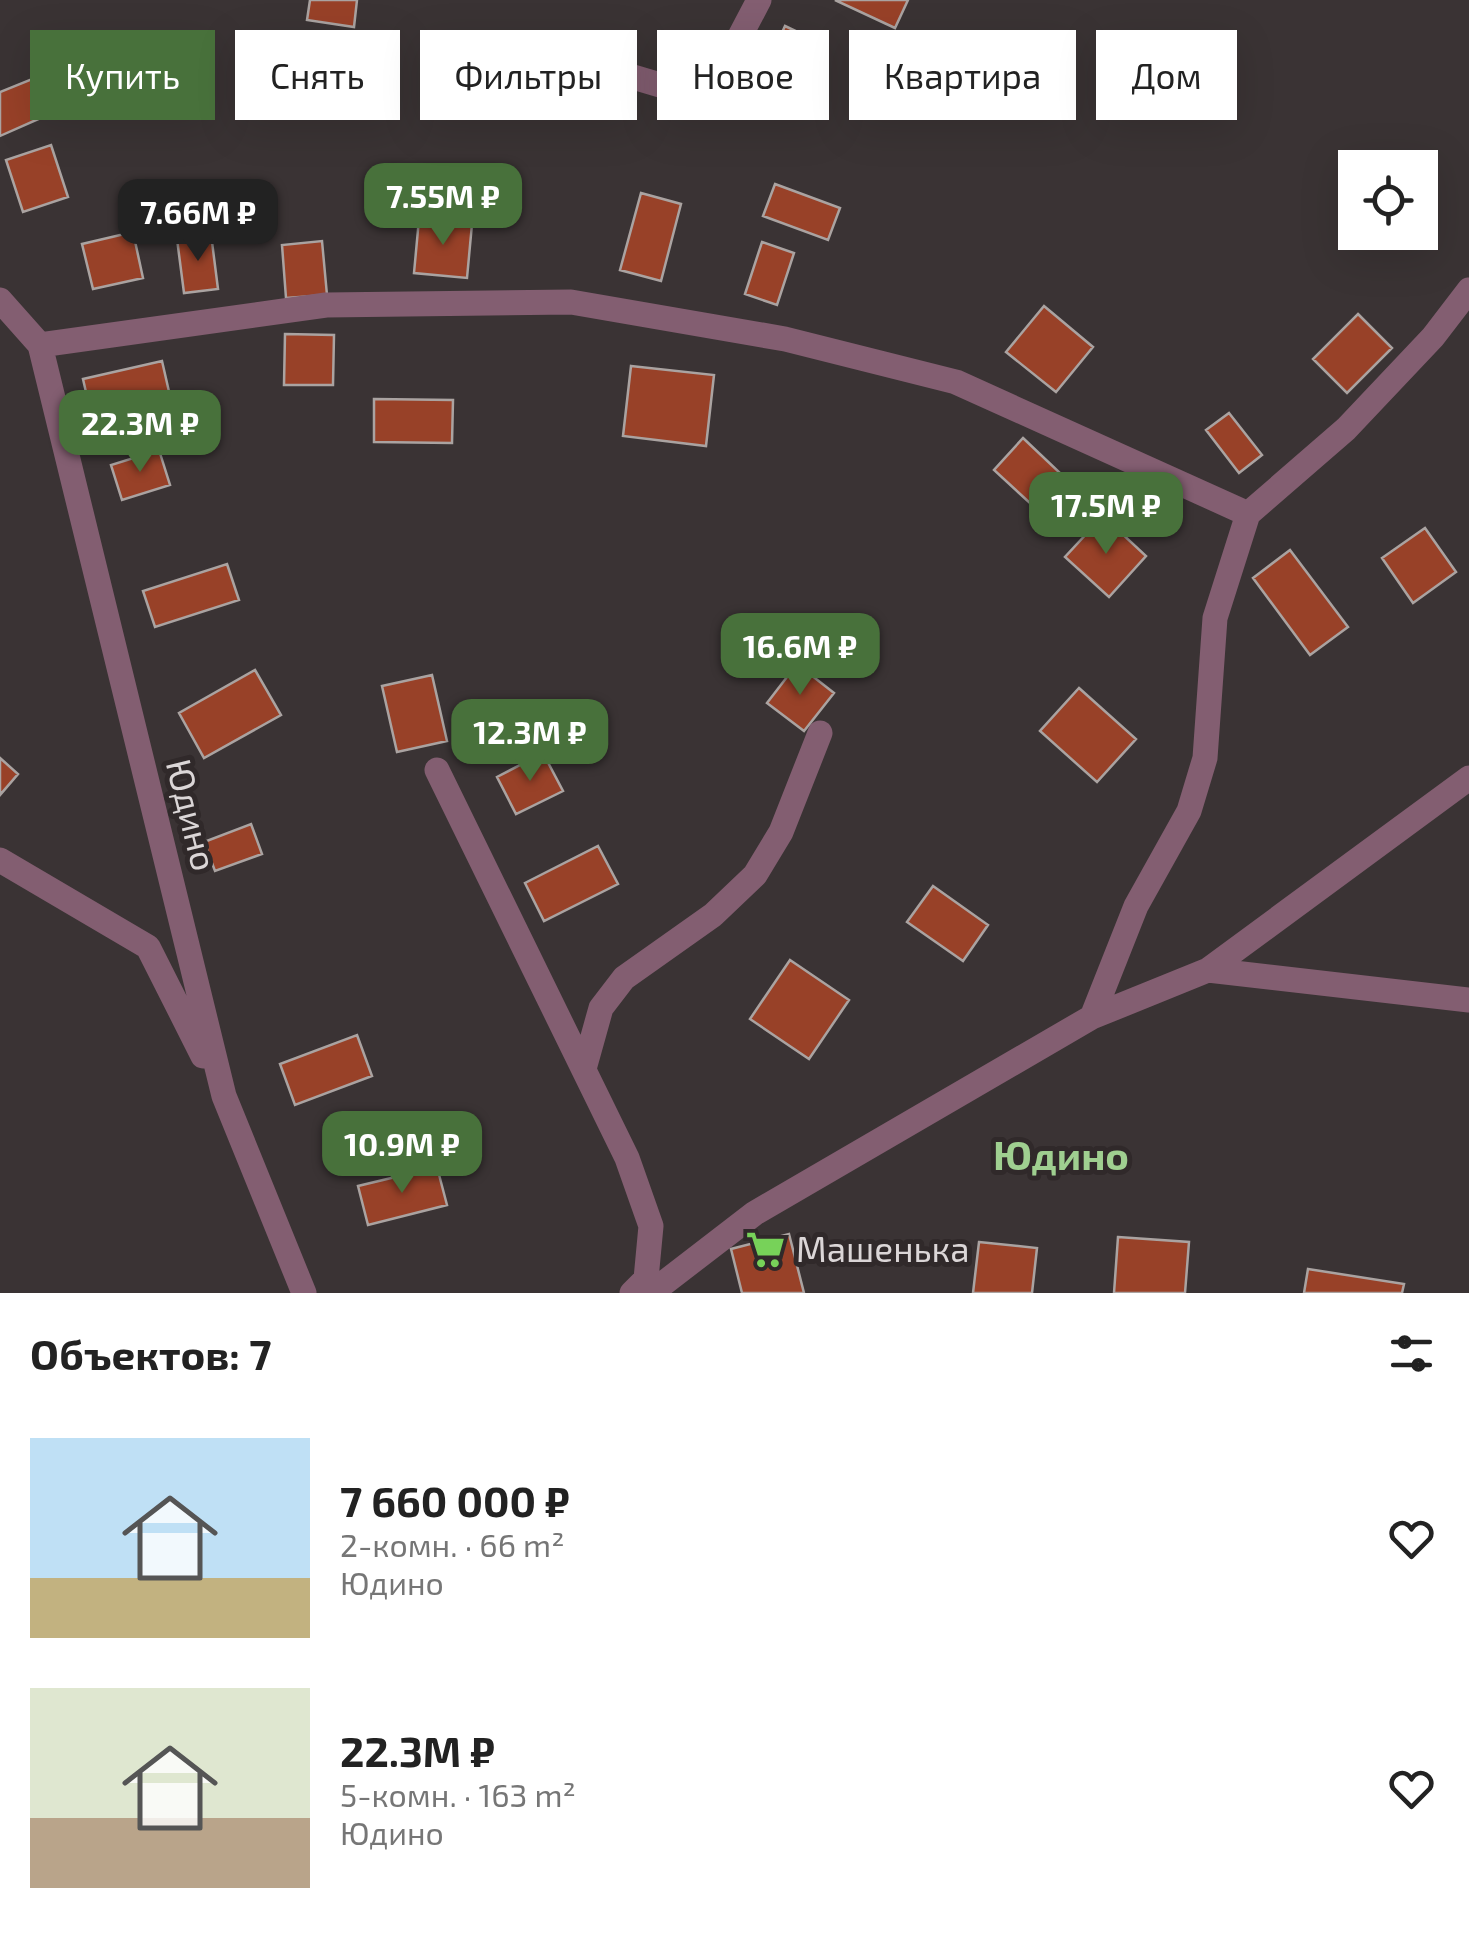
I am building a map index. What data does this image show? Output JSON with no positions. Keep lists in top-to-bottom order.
{
  "streets": {
    "street": ["Юдино"]
  },
  "districts": ["Юдино"],
  "places": {
    "supermarket": ["Машенька"]
  },
  "page": {
    "chip": [
      "Купить",
      "Снять",
      "Фильтры",
      "Новое",
      "Квартира",
      "Дом"
    ],
    "price": [
      "7.55M ₽",
      "7.66M ₽",
      "22.3M ₽",
      "17.5M ₽",
      "16.6M ₽",
      "12.3M ₽",
      "10.9M ₽"
    ],
    "heading": "Объектов: 7",
    "list": [
      {
        "name": "7 660 000 ₽",
        "note": "2-комн. · 66 m² · Юдино"
      },
      {
        "name": "22.3M ₽",
        "note": "5-комн. · 163 m² · Юдино"
      }
    ]
  }
}
